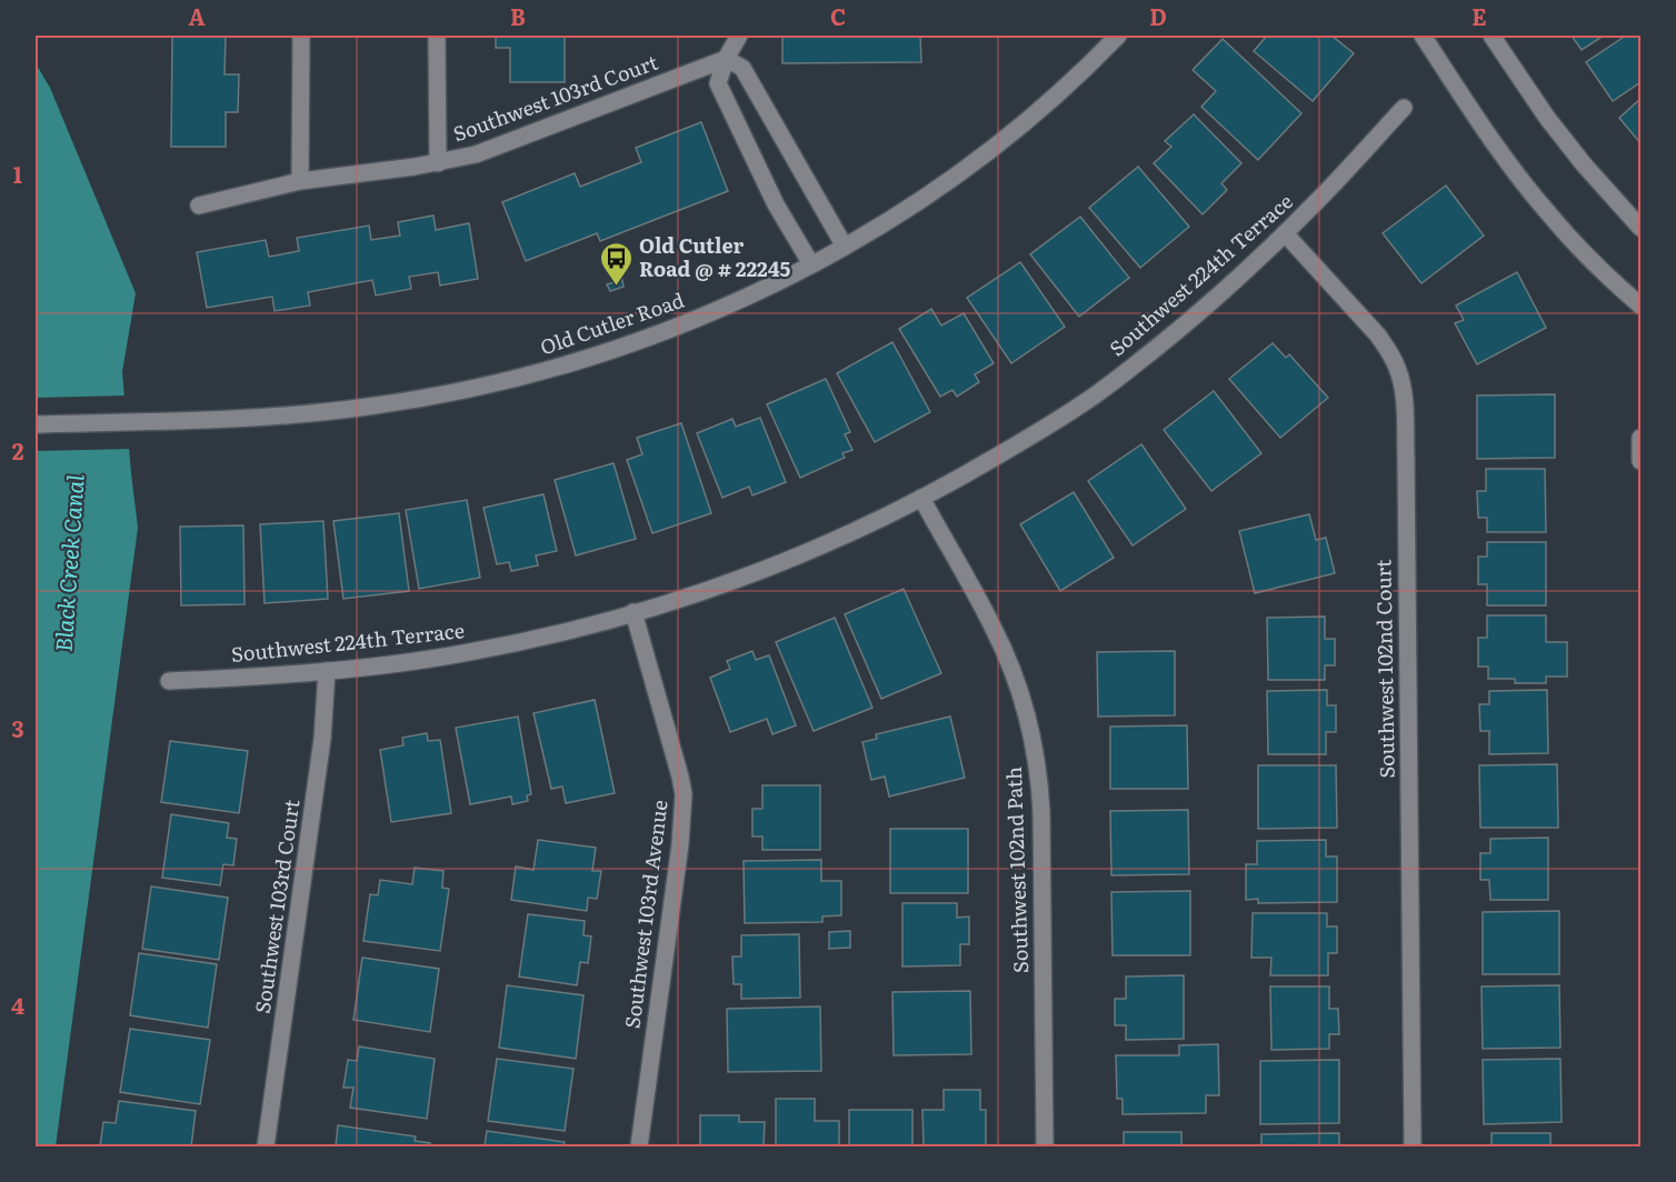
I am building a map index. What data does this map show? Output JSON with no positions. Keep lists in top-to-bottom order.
{
  "streets": {
    "street": [
      "Southwest 103rd Court",
      "Southwest 224th Terrace",
      "Old Cutler Road",
      "Southwest 102nd Court",
      "Southwest 102nd Path",
      "Southwest 103rd Avenue"
    ]
  },
  "crossings": [
    ["Southwest 103rd Court", "Southwest 224th Terrace"],
    ["Southwest 224th Terrace", "Southwest 102nd Court"],
    ["Southwest 224th Terrace", "Southwest 102nd Path"],
    ["Southwest 224th Terrace", "Southwest 103rd Avenue"]
  ],
  "water": ["Black Creek Canal"],
  "places": {
    "bus stop": ["Old Cutler Road @ # 22245"]
  },
  "grid": {
    "columns": [
      "A",
      "B",
      "C",
      "D",
      "E"
    ],
    "rows": [
      "1",
      "2",
      "3",
      "4"
    ]
  }
}
